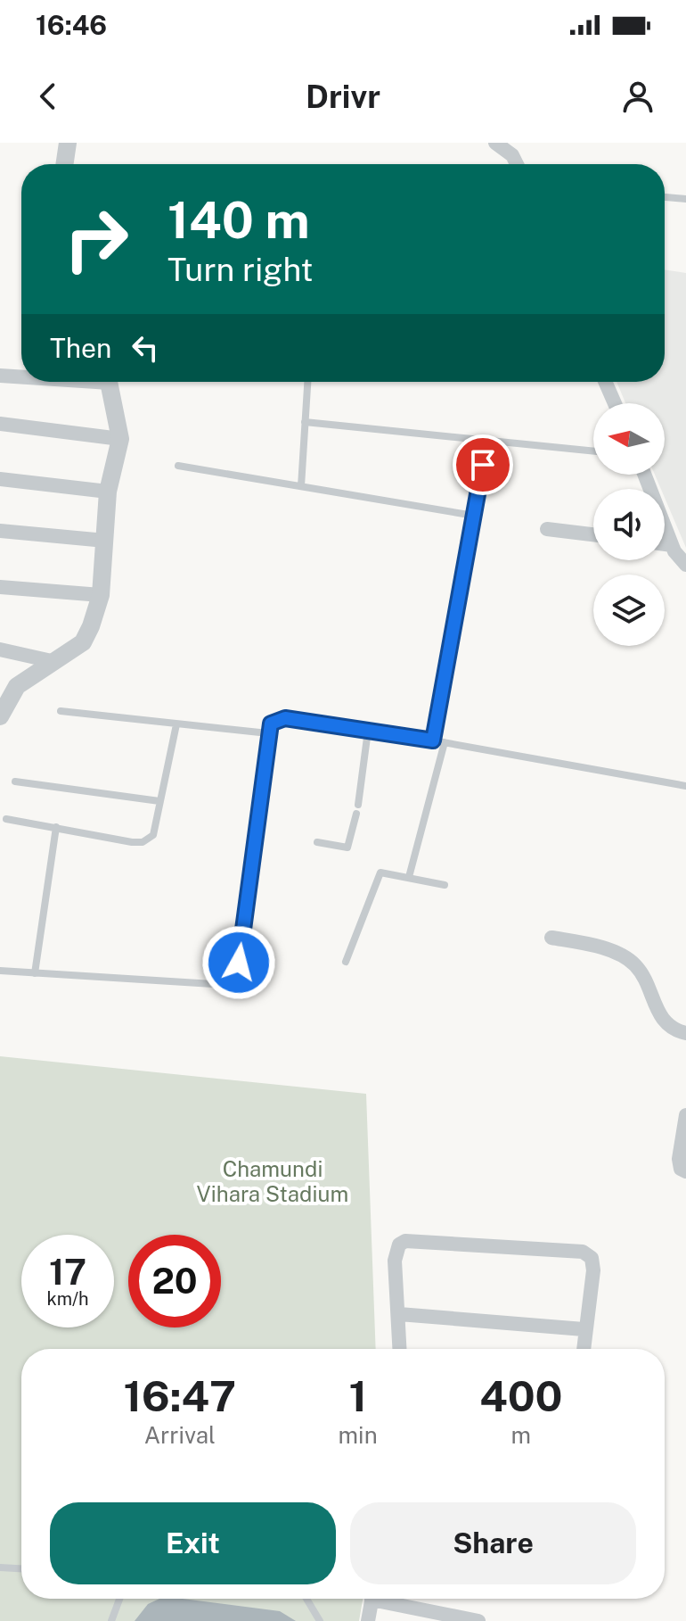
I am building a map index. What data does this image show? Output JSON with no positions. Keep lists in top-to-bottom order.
{
  "parks": ["Chamundi Vihara Stadium"],
  "north": "left",
  "page": {
    "status": "16:46",
    "header": "Drivr",
    "turn": ["140 m", "Turn right"],
    "then": "Then",
    "speed": "17 km/h",
    "limit": "20",
    "eta": [
      "16:47",
      "Arrival",
      "1",
      "min",
      "400",
      "m"
    ],
    "buttons": ["Exit", "Share"]
  }
}
